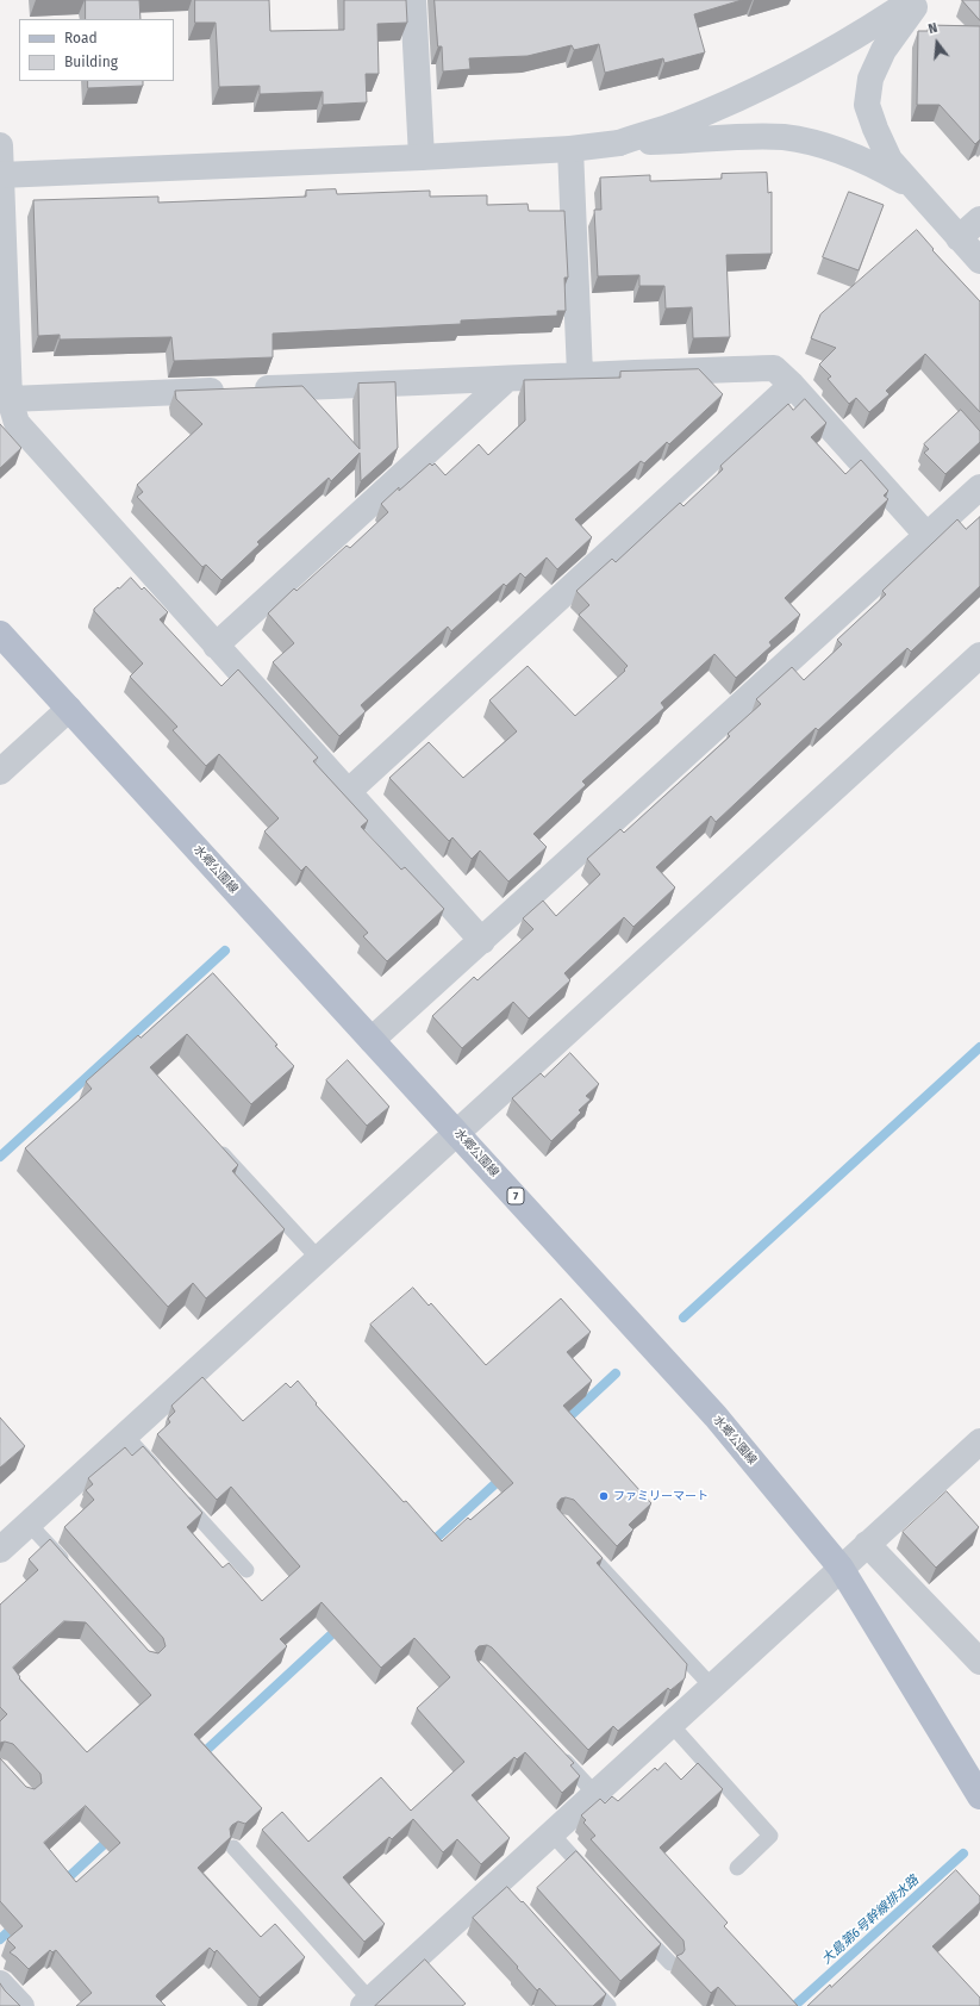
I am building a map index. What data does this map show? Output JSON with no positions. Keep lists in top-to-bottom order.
{
  "streets": {
    "main road": ["水郷公園線", "7"]
  },
  "water": ["大島第6号幹線排水路"],
  "places": ["ファミリーマート"],
  "legend": ["Road", "Building"],
  "north": "top"
}
